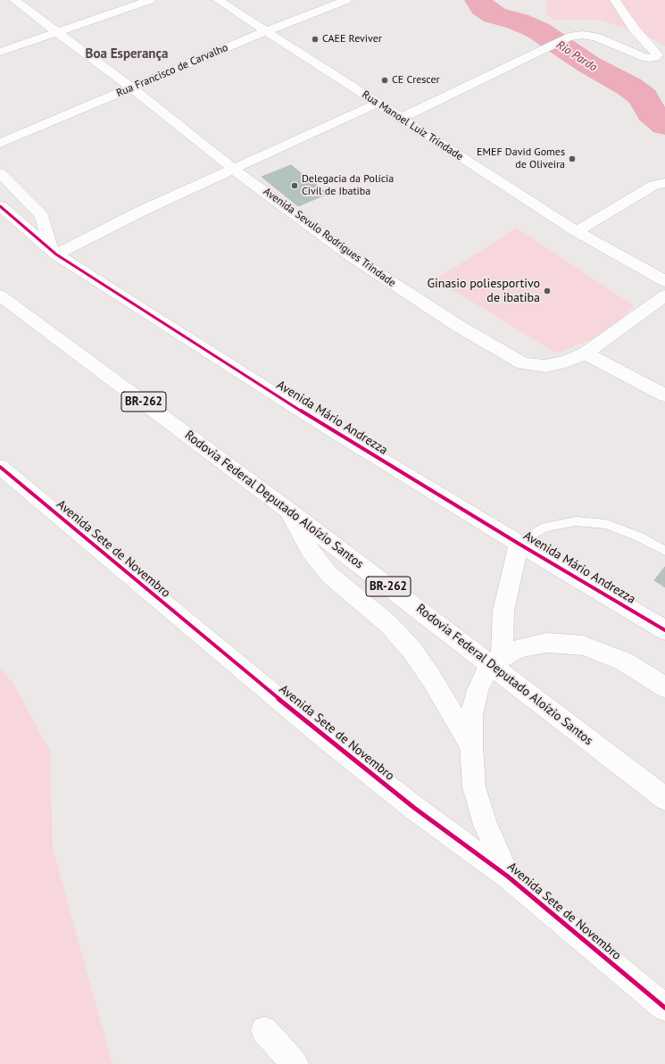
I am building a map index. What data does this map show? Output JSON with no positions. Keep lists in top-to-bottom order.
{
  "streets": {
    "main road": [
      "Rua Francisco de Carvalho",
      "Rua Manoel Luiz Trindade",
      "Avenida Sevulo Rodrigues Trindade",
      "BR-262",
      "Avenida Mário Andrezza",
      "Rodovia Federal Deputado Aloízio Santos",
      "Avenida Sete de Novembro"
    ]
  },
  "crossings": [
    ["Rua Francisco de Carvalho", "Rua Manoel Luiz Trindade"],
    ["Rua Francisco de Carvalho", "Avenida Sevulo Rodrigues Trindade"]
  ],
  "districts": ["Boa Esperança"],
  "water": ["Rio Pardo"],
  "places": [
    "CAEE Reviver",
    "CE Crescer",
    "EMEF David Gomes de Oliveira",
    "Delegacia da Polícia Civil de Ibatiba",
    "Ginasio poliesportivo de ibatiba"
  ]
}
